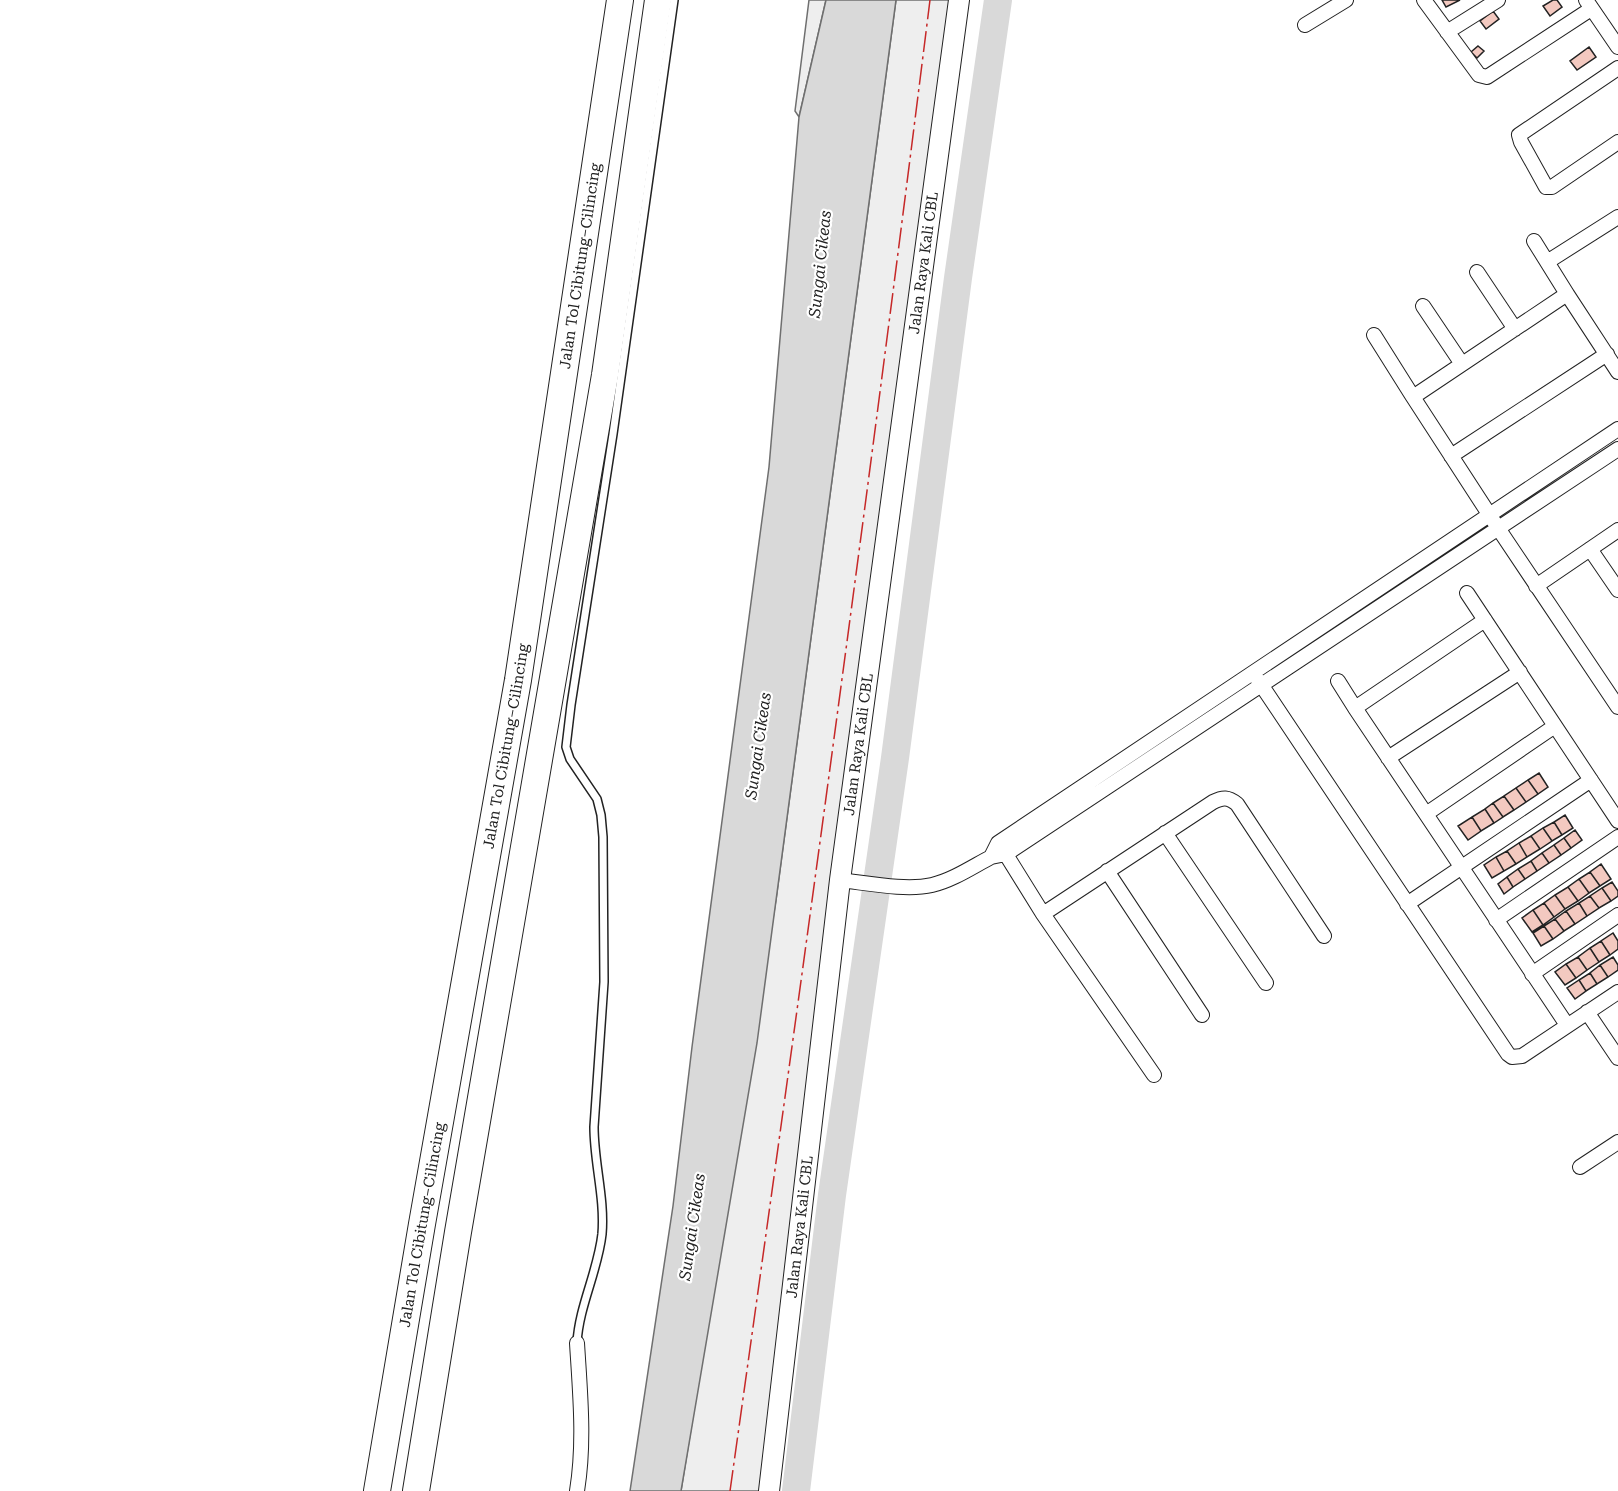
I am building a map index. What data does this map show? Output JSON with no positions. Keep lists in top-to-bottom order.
{
  "streets": {
    "highway": ["Jalan Tol Cibitung–Cilincing"],
    "main road": ["Jalan Raya Kali CBL"]
  },
  "water": ["Sungai Cikeas"]
}
